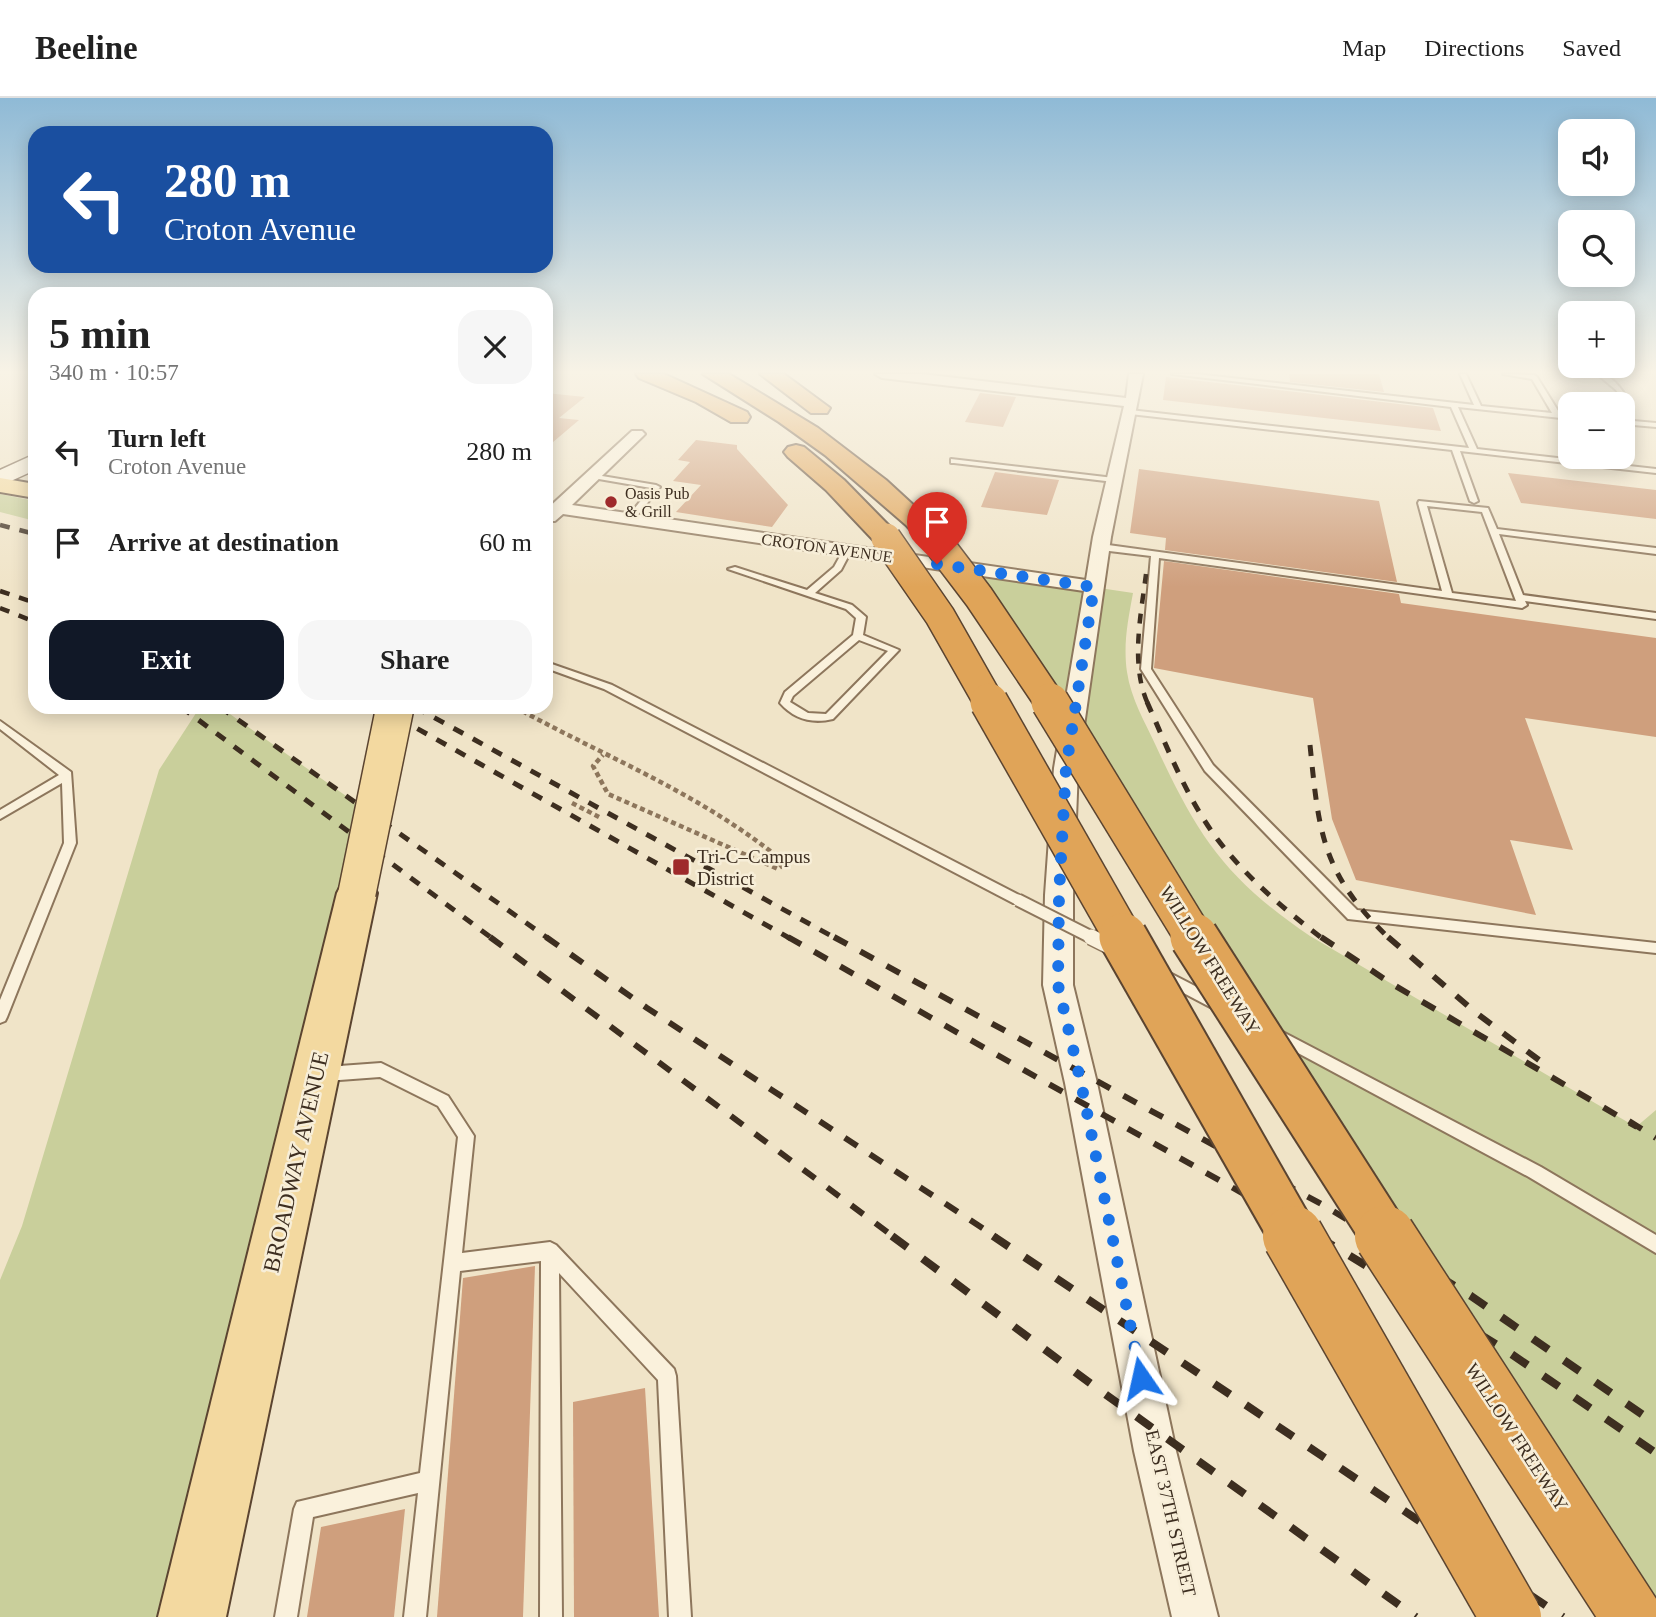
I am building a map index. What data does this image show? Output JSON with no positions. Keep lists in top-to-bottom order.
{
  "streets": {
    "highway": ["WILLOW FREEWAY"],
    "main road": ["BROADWAY AVENUE"],
    "street": ["CROTON AVENUE", "EAST 37TH STREET"]
  },
  "crossings": [
    ["CROTON AVENUE", "EAST 37TH STREET"]
  ],
  "places": {
    "other": ["Oasis Pub & Grill"],
    "transit": ["Tri-C–Campus District"]
  },
  "page": {
    "header": "Beeline",
    "nav": ["Map", "Directions", "Saved"],
    "map_buttons": ["+", "−"],
    "turn": ["280 m", "Croton Avenue"],
    "heading": ["5 min", "340 m · 10:57"],
    "list": [
      {
        "name": "Turn left",
        "note": "Croton Avenue",
        "value": "280 m"
      },
      {
        "name": "Arrive at destination",
        "value": "60 m"
      }
    ],
    "buttons": ["Exit", "Share"]
  }
}
